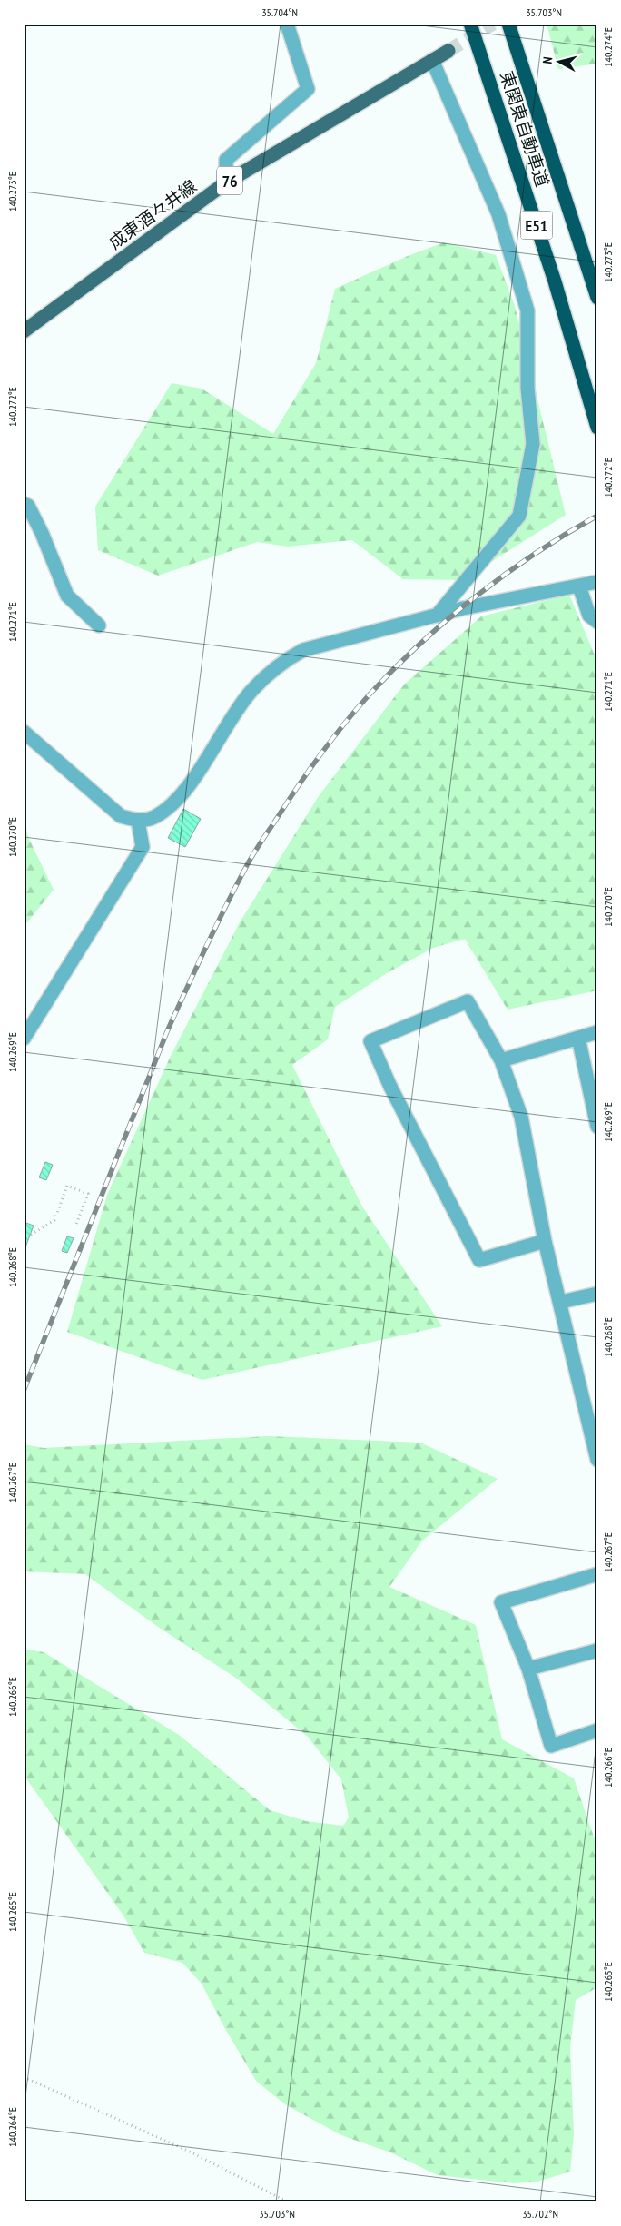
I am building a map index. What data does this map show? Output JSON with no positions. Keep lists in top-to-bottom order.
{
  "streets": {
    "highway": ["東関東自動車道", "E51"],
    "main road": ["76", "成東酒々井線"]
  },
  "north": "left",
  "coordinates": [
    "35.704°N",
    "35.703°N",
    "140.274°E",
    "140.273°E",
    "140.272°E",
    "140.271°E",
    "140.270°E",
    "140.269°E",
    "140.268°E",
    "140.267°E",
    "140.266°E",
    "140.265°E",
    "140.264°E",
    "35.702°N"
  ]
}
